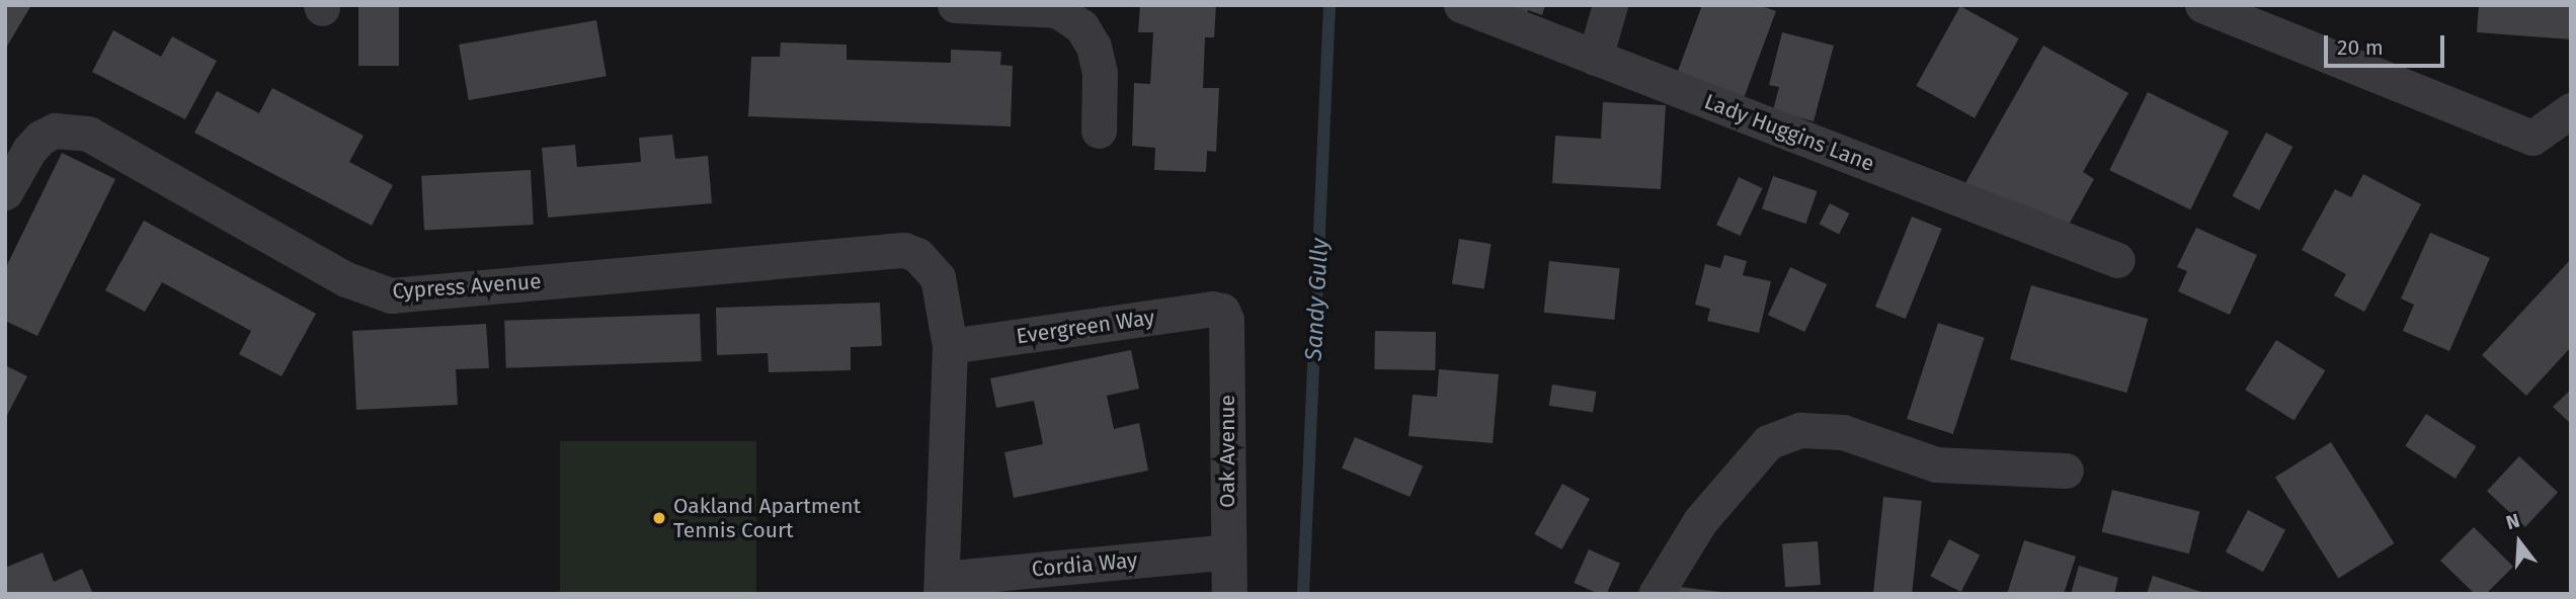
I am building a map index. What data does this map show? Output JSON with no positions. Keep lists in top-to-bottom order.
{
  "streets": {
    "street": [
      "Lady Huggins Lane",
      "Cypress Avenue",
      "Evergreen Way",
      "Oak Avenue",
      "Cordia Way"
    ]
  },
  "crossings": [
    ["Cypress Avenue", "Evergreen Way"],
    ["Evergreen Way", "Oak Avenue"],
    ["Oak Avenue", "Cordia Way"]
  ],
  "water": ["Sandy Gully"],
  "places": ["Oakland Apartment Tennis Court"],
  "scale_bar": "20 m",
  "north": "top"
}
